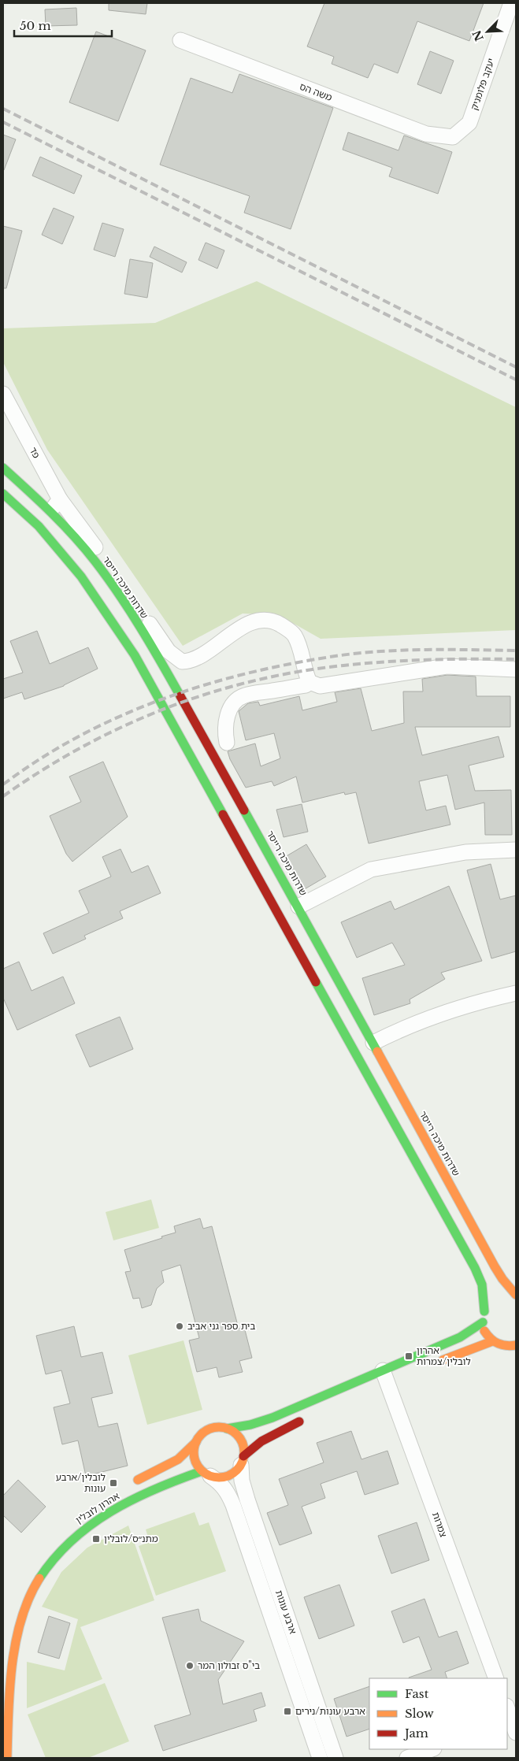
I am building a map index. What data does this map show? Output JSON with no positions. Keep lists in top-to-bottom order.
{
  "streets": {
    "street": [
      "יעקב פלומניק",
      "משה הס",
      "פד",
      "שדרות מיכה רייסר",
      "אהרון לובלין",
      "צמרות",
      "ארבע עונות"
    ]
  },
  "crossings": [
    ["יעקב פלומניק", "משה הס"],
    ["פד", "שדרות מיכה רייסר"],
    ["אהרון לובלין", "ארבע עונות"]
  ],
  "places": {
    "other": ["בית ספר גני אביב", "בי\"ס זבולון המר"],
    "transit": [
      "אהרון לובלין/צמרות",
      "לובלין/ארבע עונות",
      "מתנ״ס/לובלין",
      "ארבע עונות/נירים"
    ]
  },
  "legend": ["Fast", "Slow", "Jam"],
  "scale_bar": "50 m",
  "north": "bottom left"
}
